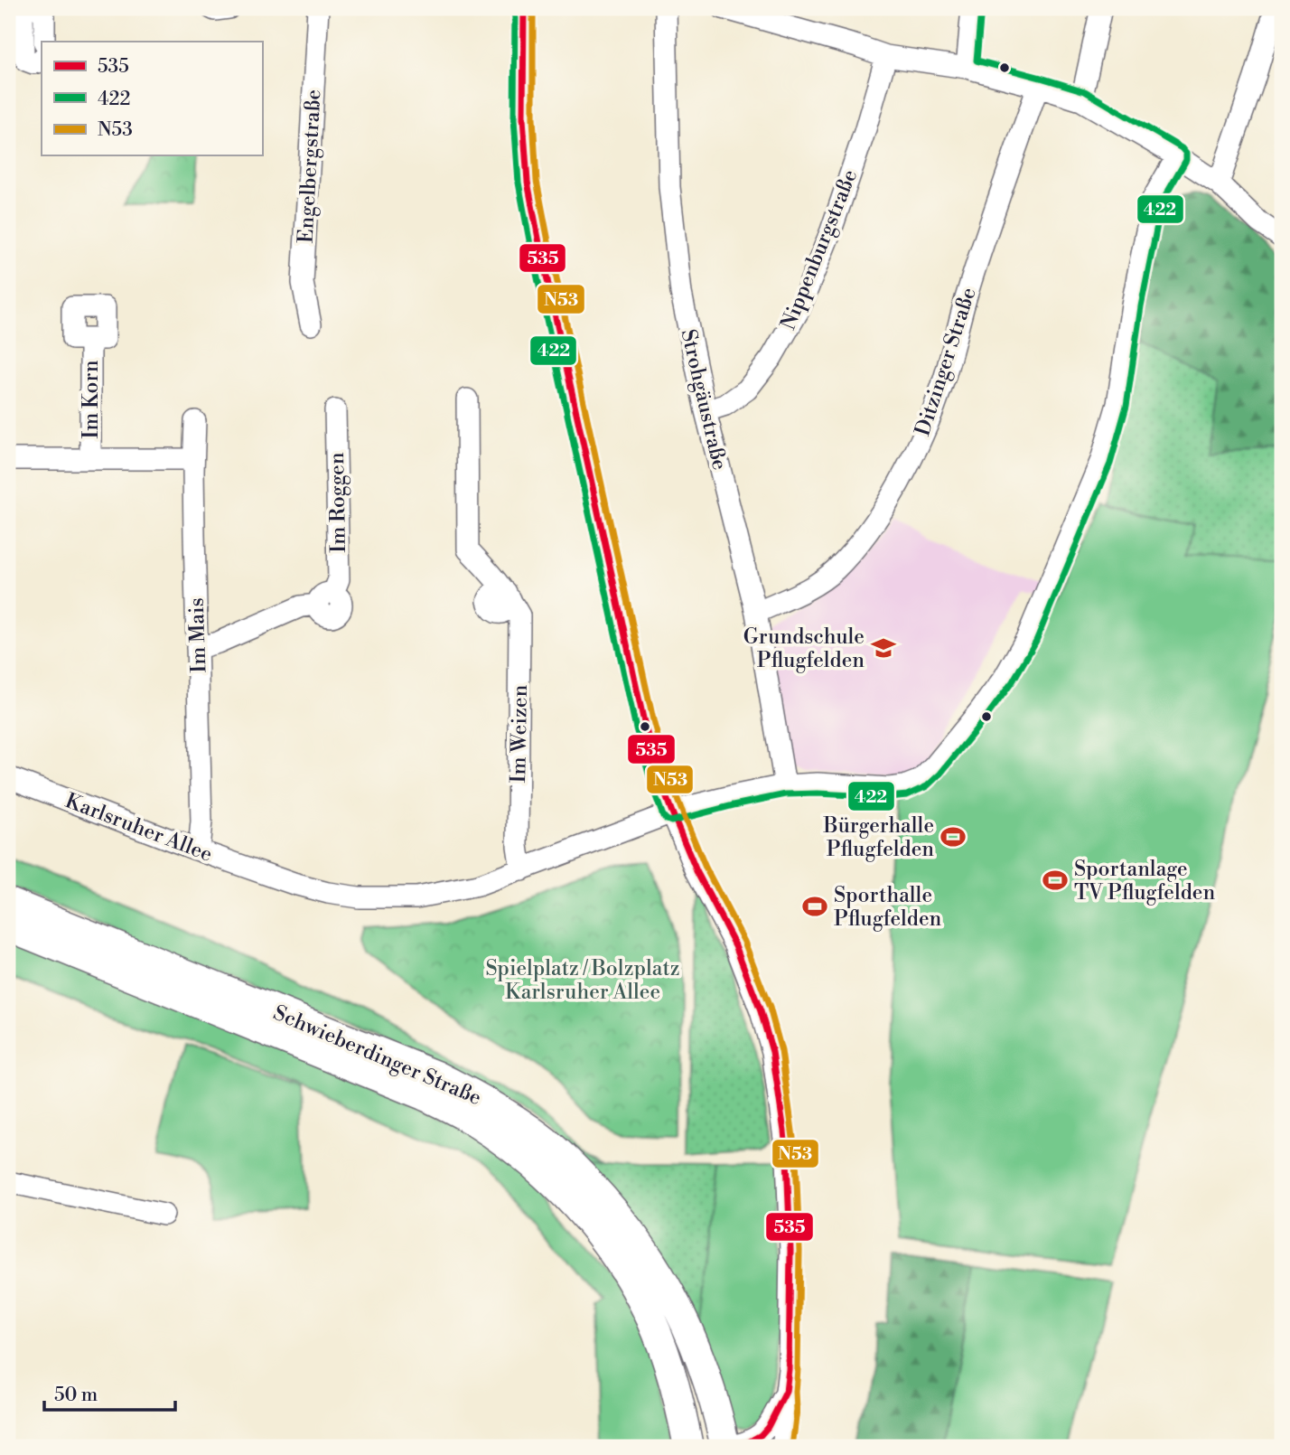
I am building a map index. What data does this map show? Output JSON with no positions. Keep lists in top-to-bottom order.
{
  "streets": {
    "main road": ["Schwieberdinger Straße"],
    "street": [
      "Engelbergstraße",
      "Nippenburgstraße",
      "Ditzinger Straße",
      "Im Korn",
      "Strohgäustraße",
      "Im Roggen",
      "Im Mais",
      "Im Weizen",
      "Karlsruher Allee"
    ]
  },
  "crossings": [
    ["Nippenburgstraße", "Strohgäustraße"],
    ["Ditzinger Straße", "Strohgäustraße"],
    ["Im Korn", "Im Mais"],
    ["Strohgäustraße", "Karlsruher Allee"],
    ["Im Roggen", "Im Mais"],
    ["Im Mais", "Karlsruher Allee"],
    ["Im Weizen", "Karlsruher Allee"]
  ],
  "parks": ["Spielplatz / Bolzplatz Karlsruher Allee"],
  "places": {
    "school or university": ["Grundschule Pflugfelden"],
    "sports": ["Bürgerhalle Pflugfelden", "Sportanlage TV Pflugfelden", "Sporthalle Pflugfelden"]
  },
  "lines": ["transit line 535", "transit line 422", "transit line N53"],
  "legend": ["535", "422", "N53"],
  "scale_bar": "50 m"
}
